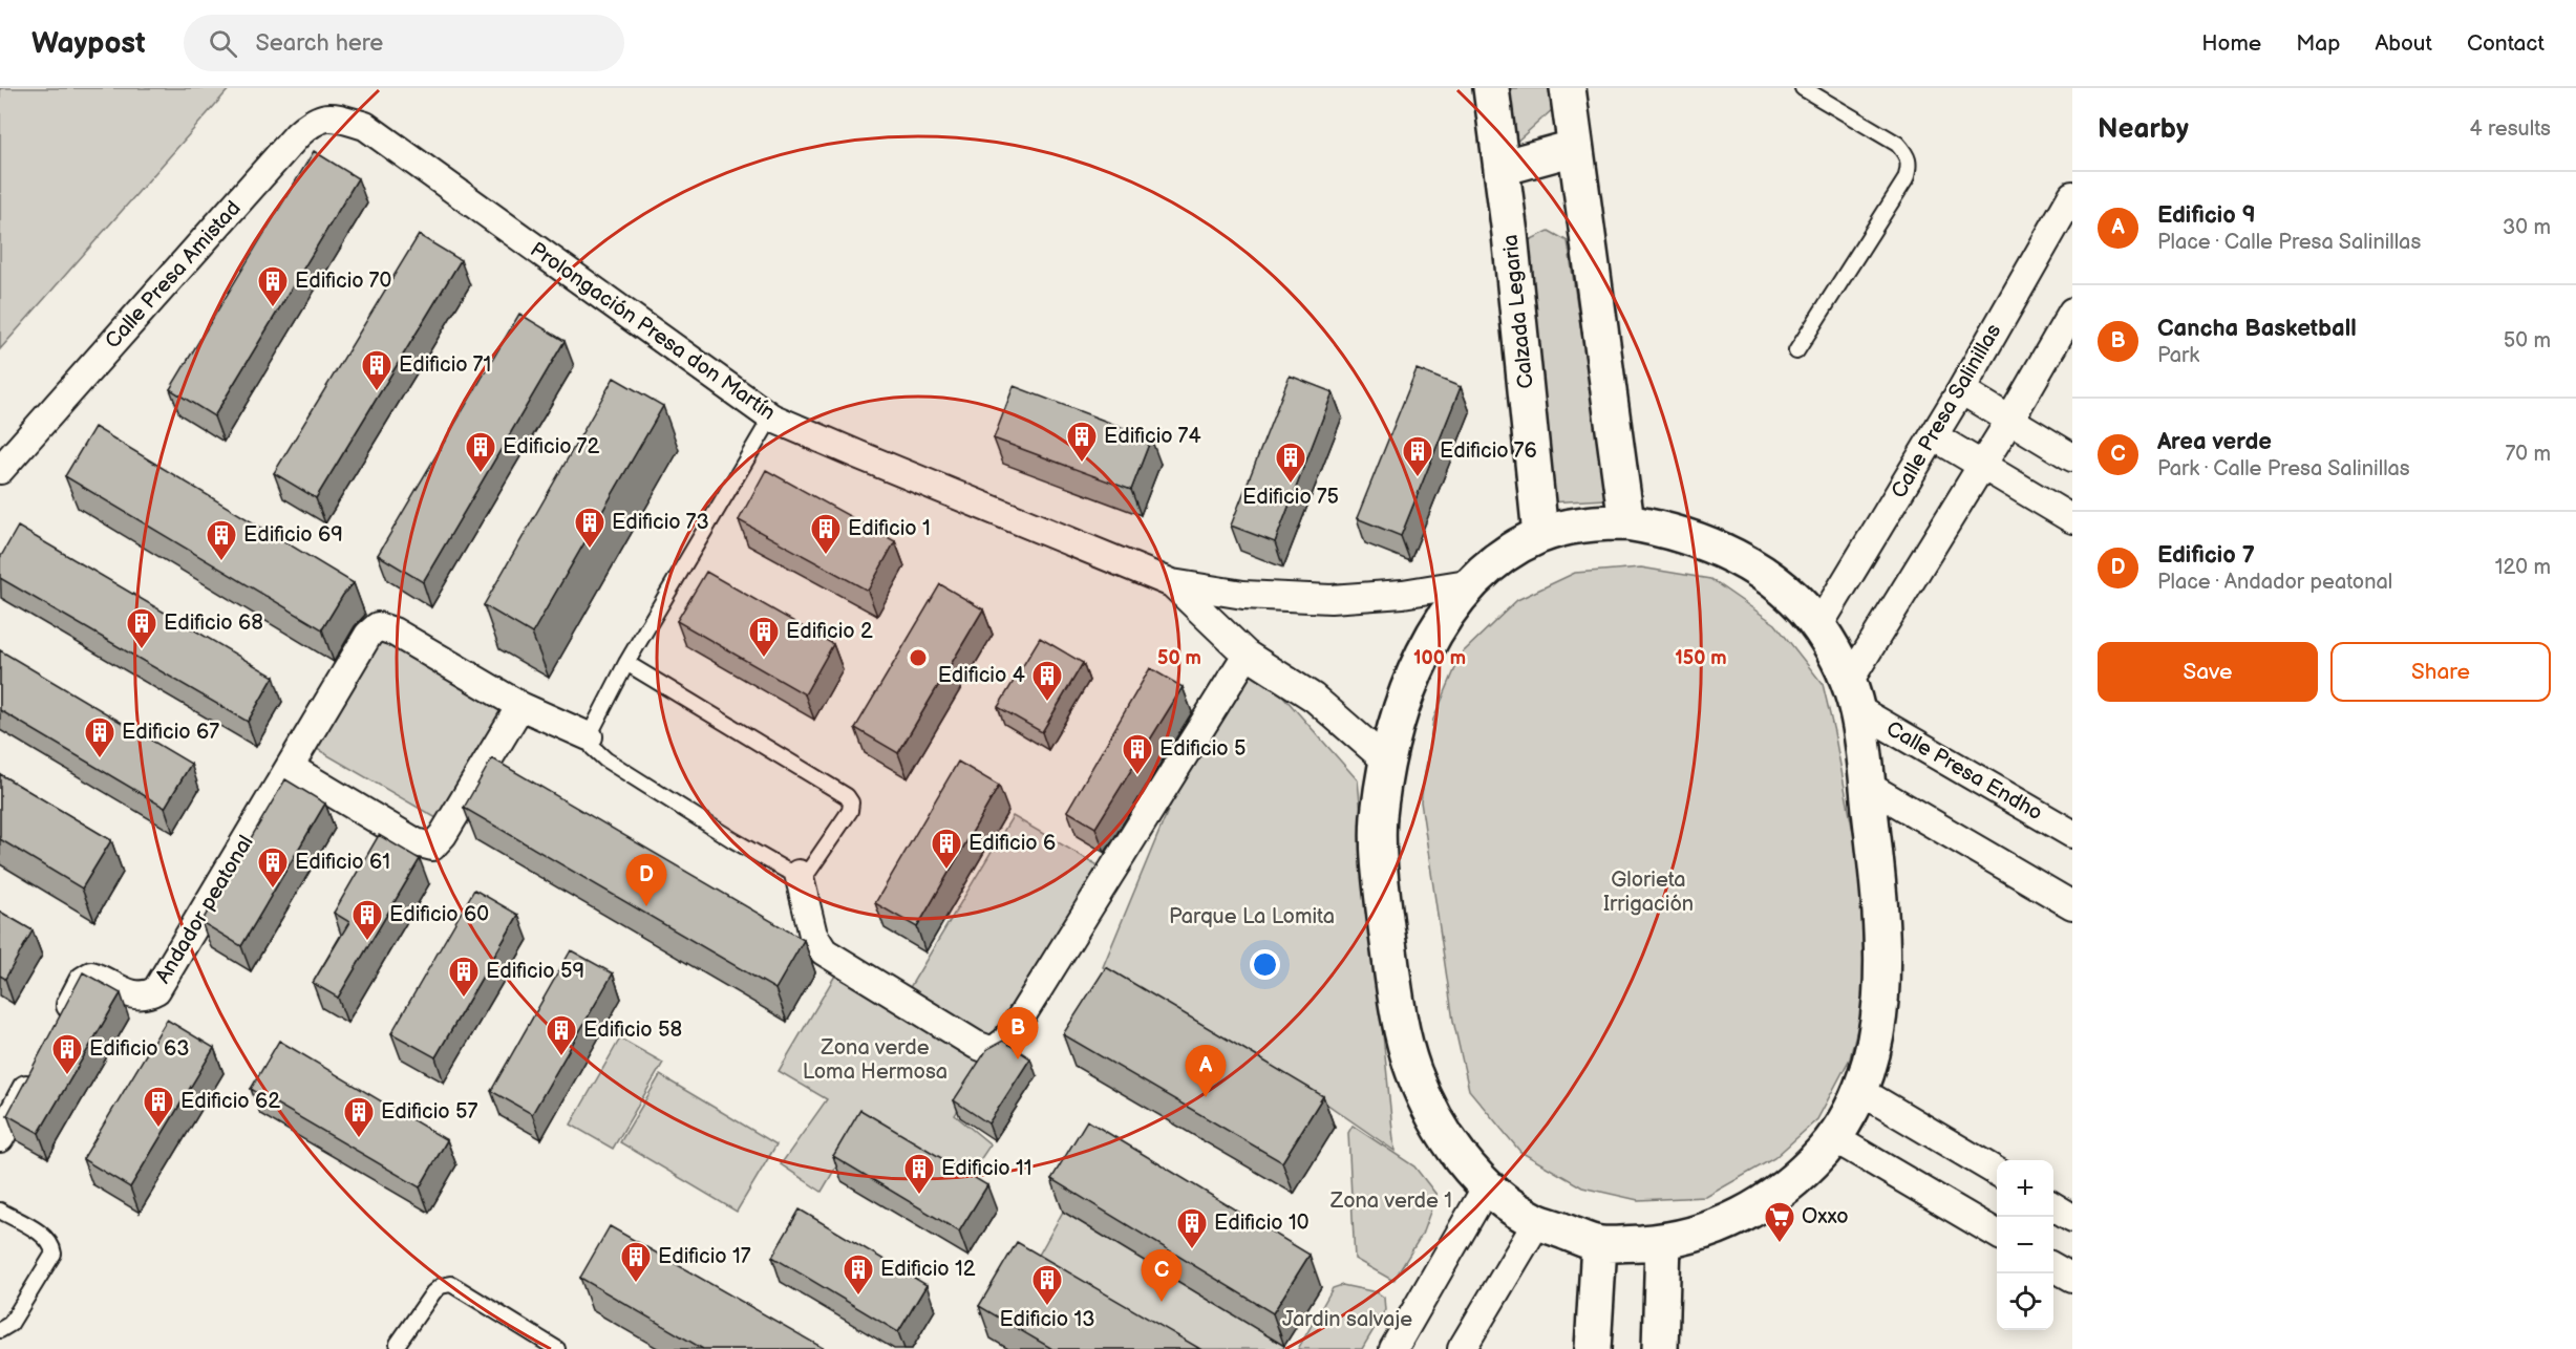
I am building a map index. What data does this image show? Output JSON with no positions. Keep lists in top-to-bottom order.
{
  "streets": {
    "main road": ["Calzada Legaria"],
    "street": [
      "Calle Presa Amistad",
      "Prolongación Presa don Martín",
      "Calle Presa Salinillas",
      "Calle Presa Endho",
      "Andador peatonal"
    ]
  },
  "crossings": [
    ["Calle Presa Amistad", "Prolongación Presa don Martín"]
  ],
  "parks": [
    "Glorieta Irrigación",
    "Parque La Lomita",
    "Zona verde Loma Hermosa",
    "Zona verde 1",
    "Jardin salvaje"
  ],
  "places": {
    "building": [
      "Edificio 70",
      "Edificio 71",
      "Edificio 74",
      "Edificio 72",
      "Edificio 76",
      "Edificio 75",
      "Edificio 73",
      "Edificio 1",
      "Edificio 69",
      "Edificio 68",
      "Edificio 2",
      "Edificio 4",
      "Edificio 67",
      "Edificio 5",
      "Edificio 6",
      "Edificio 61",
      "Edificio 60",
      "Edificio 59",
      "Edificio 58",
      "Edificio 63",
      "Edificio 62",
      "Edificio 57",
      "Edificio 11",
      "Edificio 10",
      "Edificio 17",
      "Edificio 12",
      "Edificio 13"
    ],
    "supermarket": ["Oxxo"]
  },
  "page": {
    "header": "Waypost",
    "search": "Search here",
    "nav": [
      "Home",
      "Map",
      "About",
      "Contact"
    ],
    "heading": ["Nearby", "4 results"],
    "list": [
      {
        "mark": "A",
        "name": "Edificio 9",
        "note": "Place · Calle Presa Salinillas",
        "value": "30 m"
      },
      {
        "mark": "B",
        "name": "Cancha Basketball",
        "note": "Park",
        "value": "50 m"
      },
      {
        "mark": "C",
        "name": "Area verde",
        "note": "Park · Calle Presa Salinillas",
        "value": "70 m"
      },
      {
        "mark": "D",
        "name": "Edificio 7",
        "note": "Place · Andador peatonal",
        "value": "120 m"
      }
    ],
    "buttons": ["Save", "Share"],
    "pins": [
      "D",
      "B",
      "A",
      "C"
    ],
    "map_buttons": ["+", "−"]
  },
  "rings": ["50 m", "100 m", "150 m"]
}
